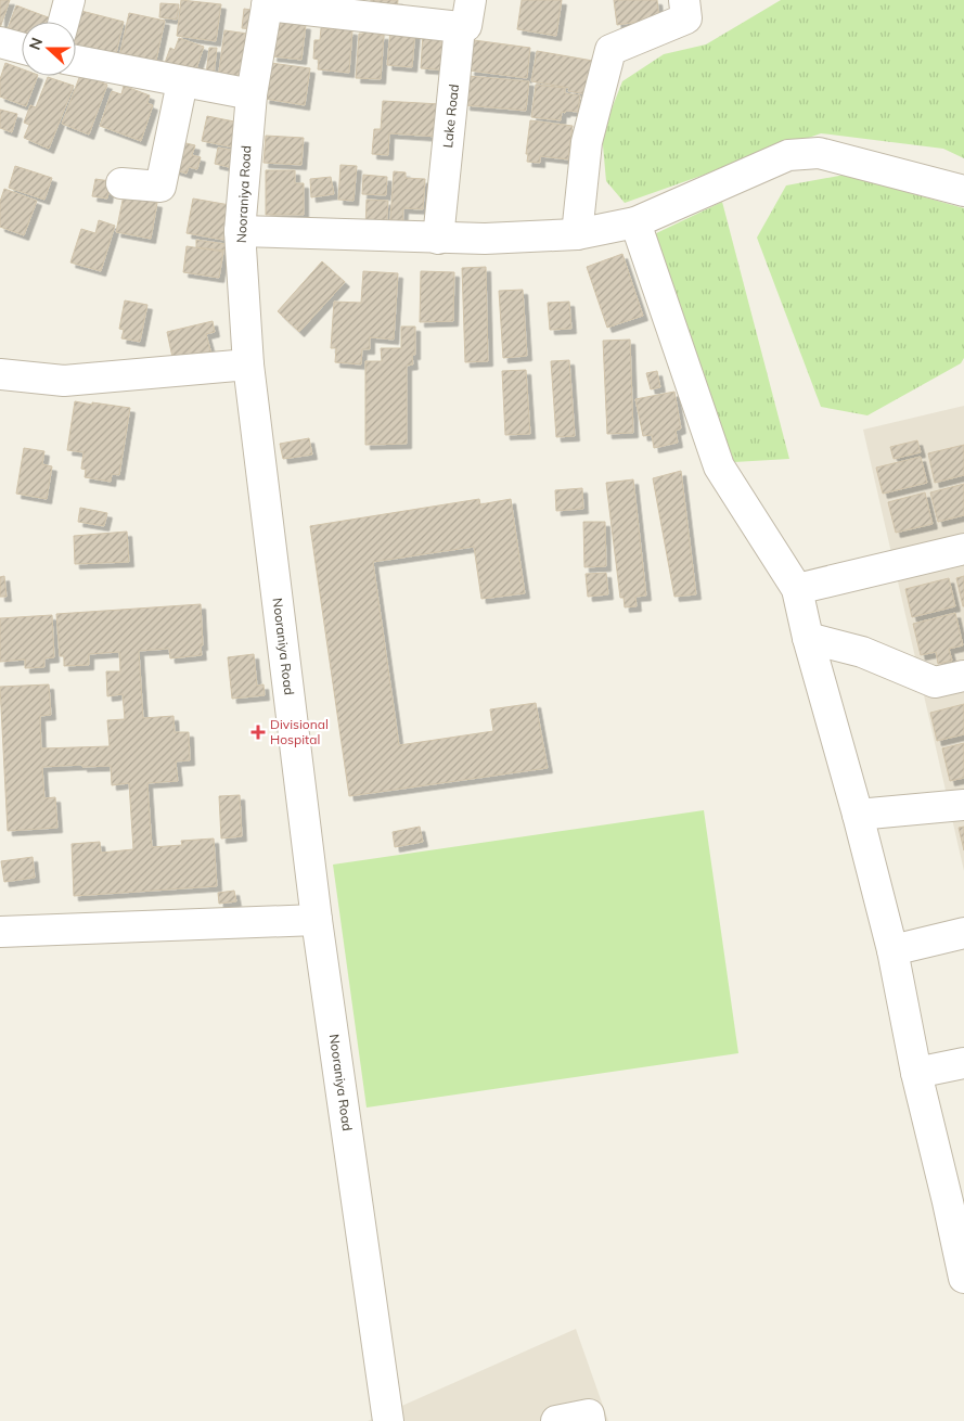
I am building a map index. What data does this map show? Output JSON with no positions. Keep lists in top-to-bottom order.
{
  "streets": {
    "street": ["Lake Road", "Nooraniya Road"]
  },
  "places": {
    "health": ["Divisional Hospital"]
  },
  "north": "left"
}
